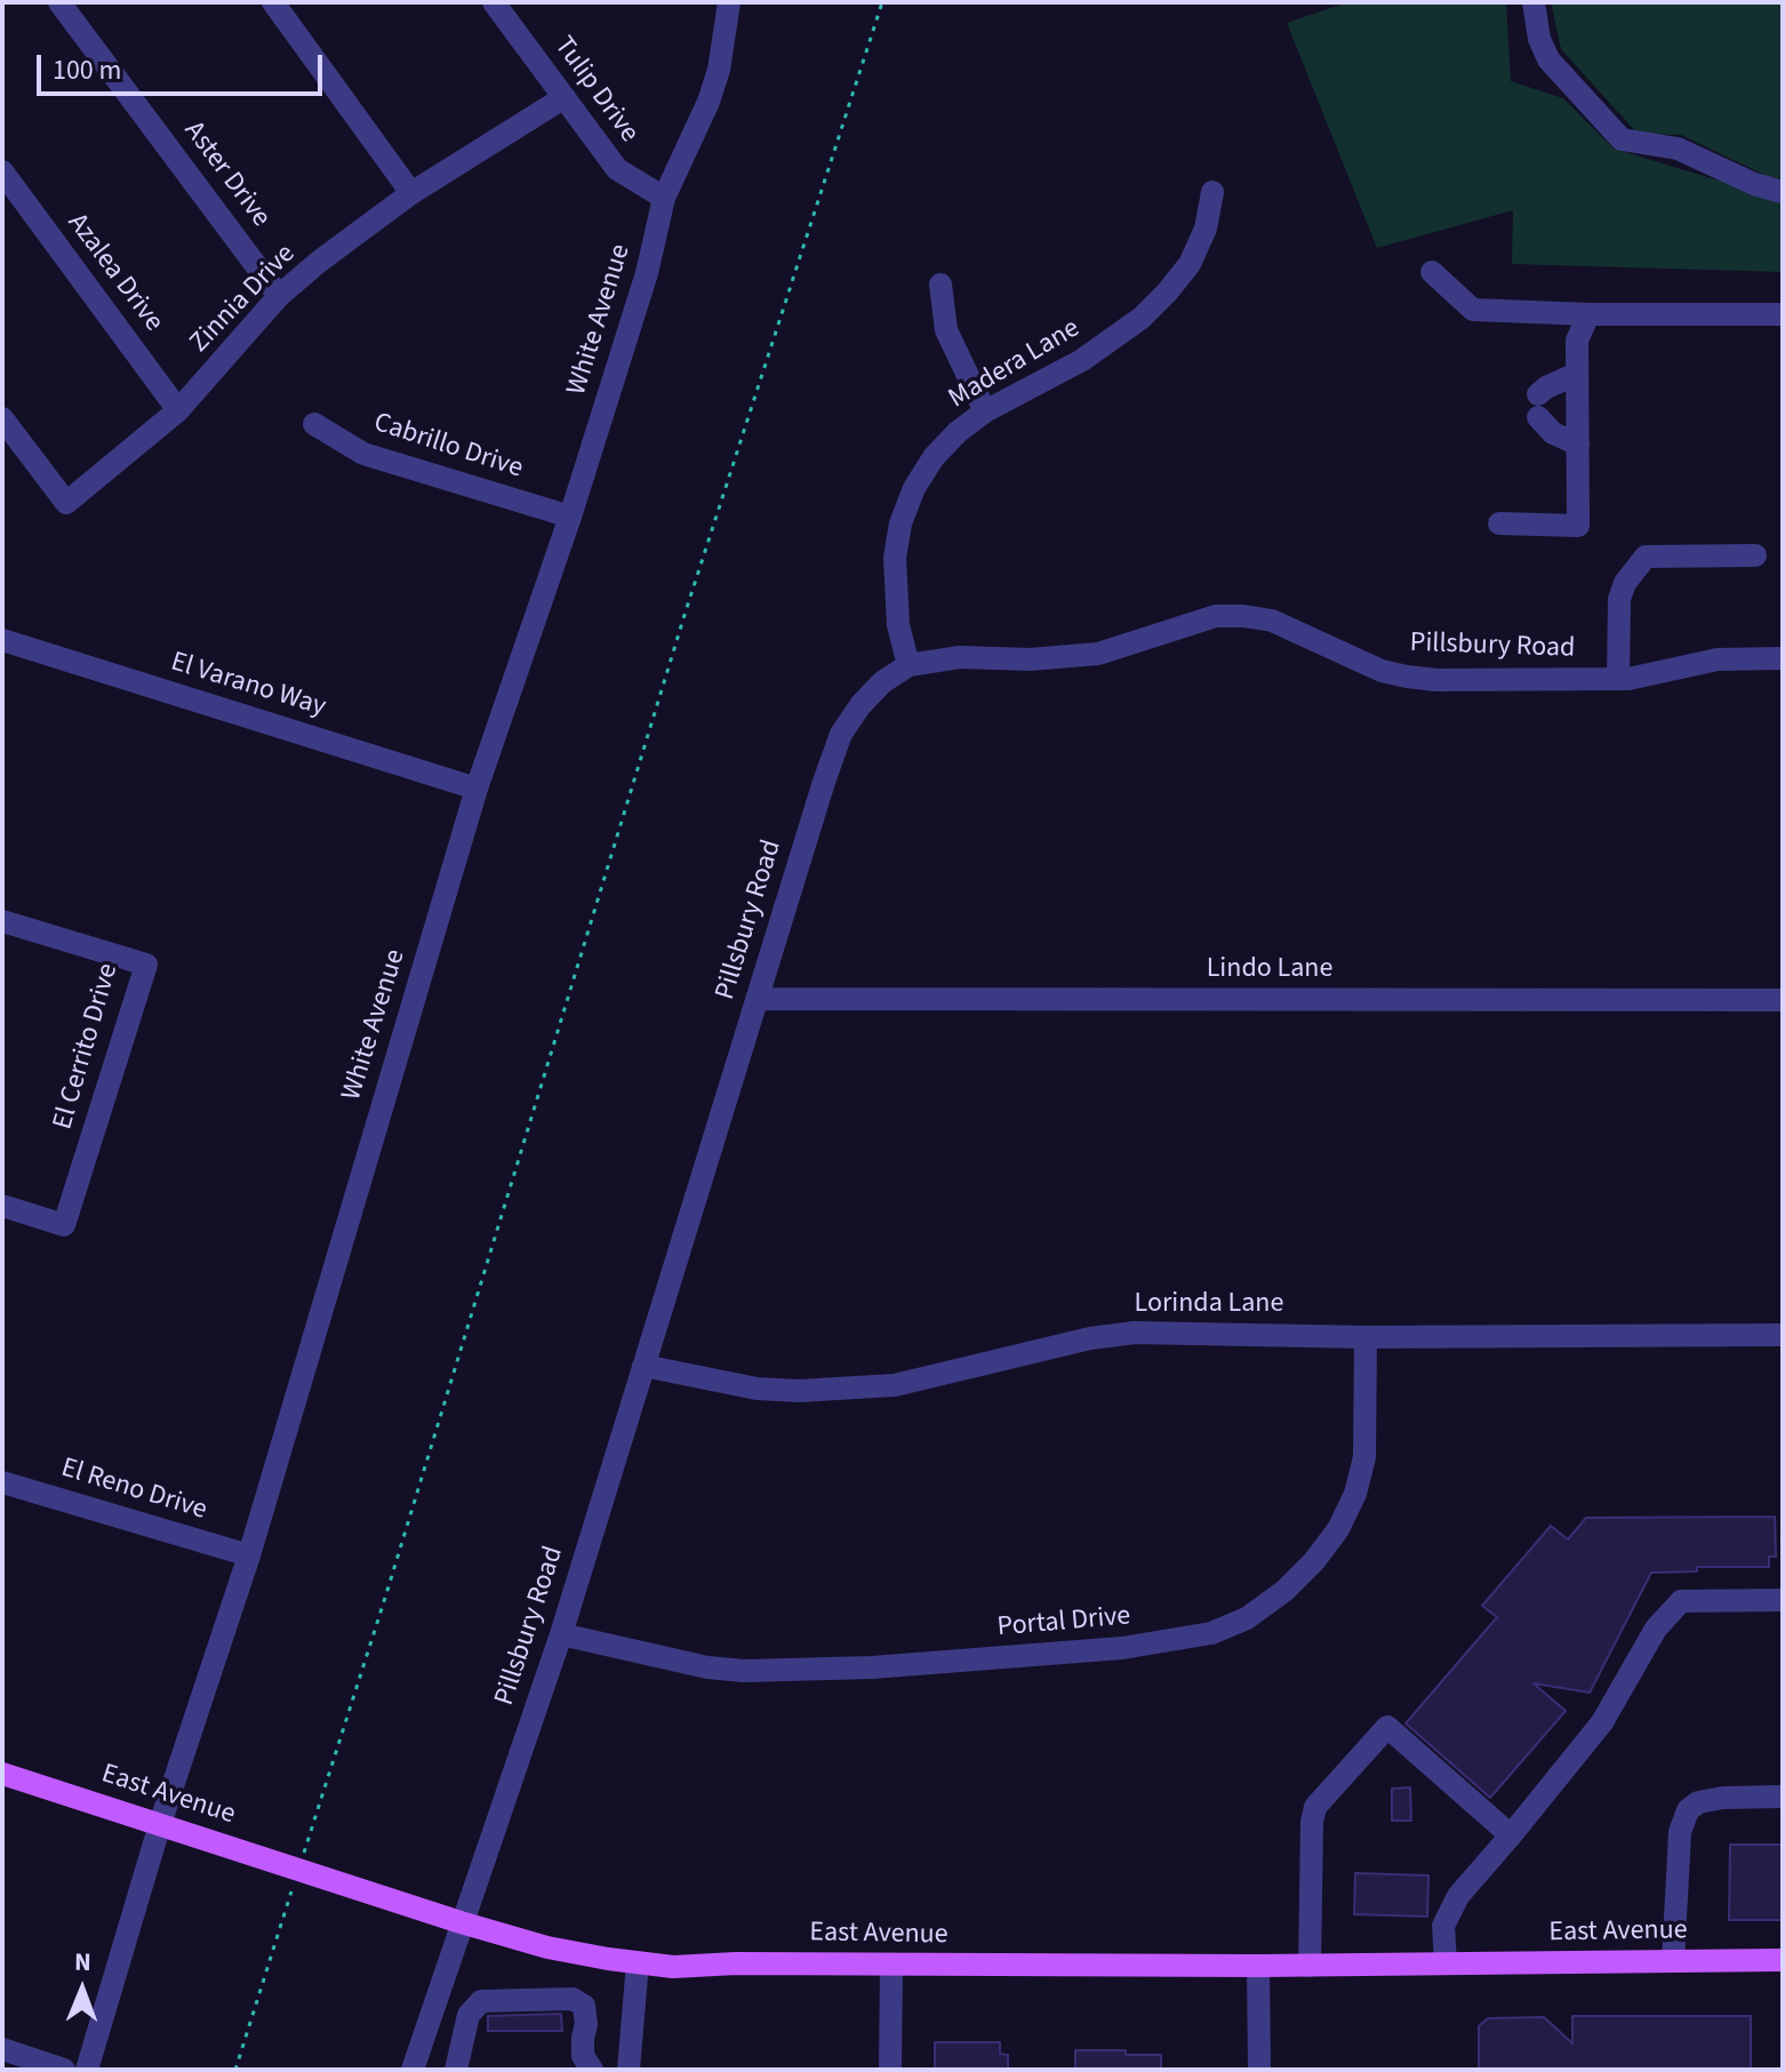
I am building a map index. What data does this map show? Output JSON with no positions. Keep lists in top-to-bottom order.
{
  "streets": {
    "main road": ["East Avenue"],
    "street": [
      "Tulip Drive",
      "Aster Drive",
      "Azalea Drive",
      "Zinnia Drive",
      "White Avenue",
      "Madera Lane",
      "Cabrillo Drive",
      "Pillsbury Road",
      "El Varano Way",
      "Lindo Lane",
      "El Cerrito Drive",
      "Lorinda Lane",
      "El Reno Drive",
      "Portal Drive"
    ]
  },
  "crossings": [
    ["Tulip Drive", "Zinnia Drive"],
    ["Tulip Drive", "White Avenue"],
    ["Aster Drive", "Zinnia Drive"],
    ["Azalea Drive", "Zinnia Drive"],
    ["White Avenue", "Cabrillo Drive"],
    ["White Avenue", "El Varano Way"],
    ["White Avenue", "El Reno Drive"],
    ["White Avenue", "East Avenue"],
    ["Madera Lane", "Pillsbury Road"],
    ["Pillsbury Road", "Lindo Lane"],
    ["Pillsbury Road", "Lorinda Lane"],
    ["Pillsbury Road", "Portal Drive"],
    ["Pillsbury Road", "East Avenue"],
    ["Lorinda Lane", "Portal Drive"]
  ],
  "scale_bar": "100 m",
  "north": "top"
}
